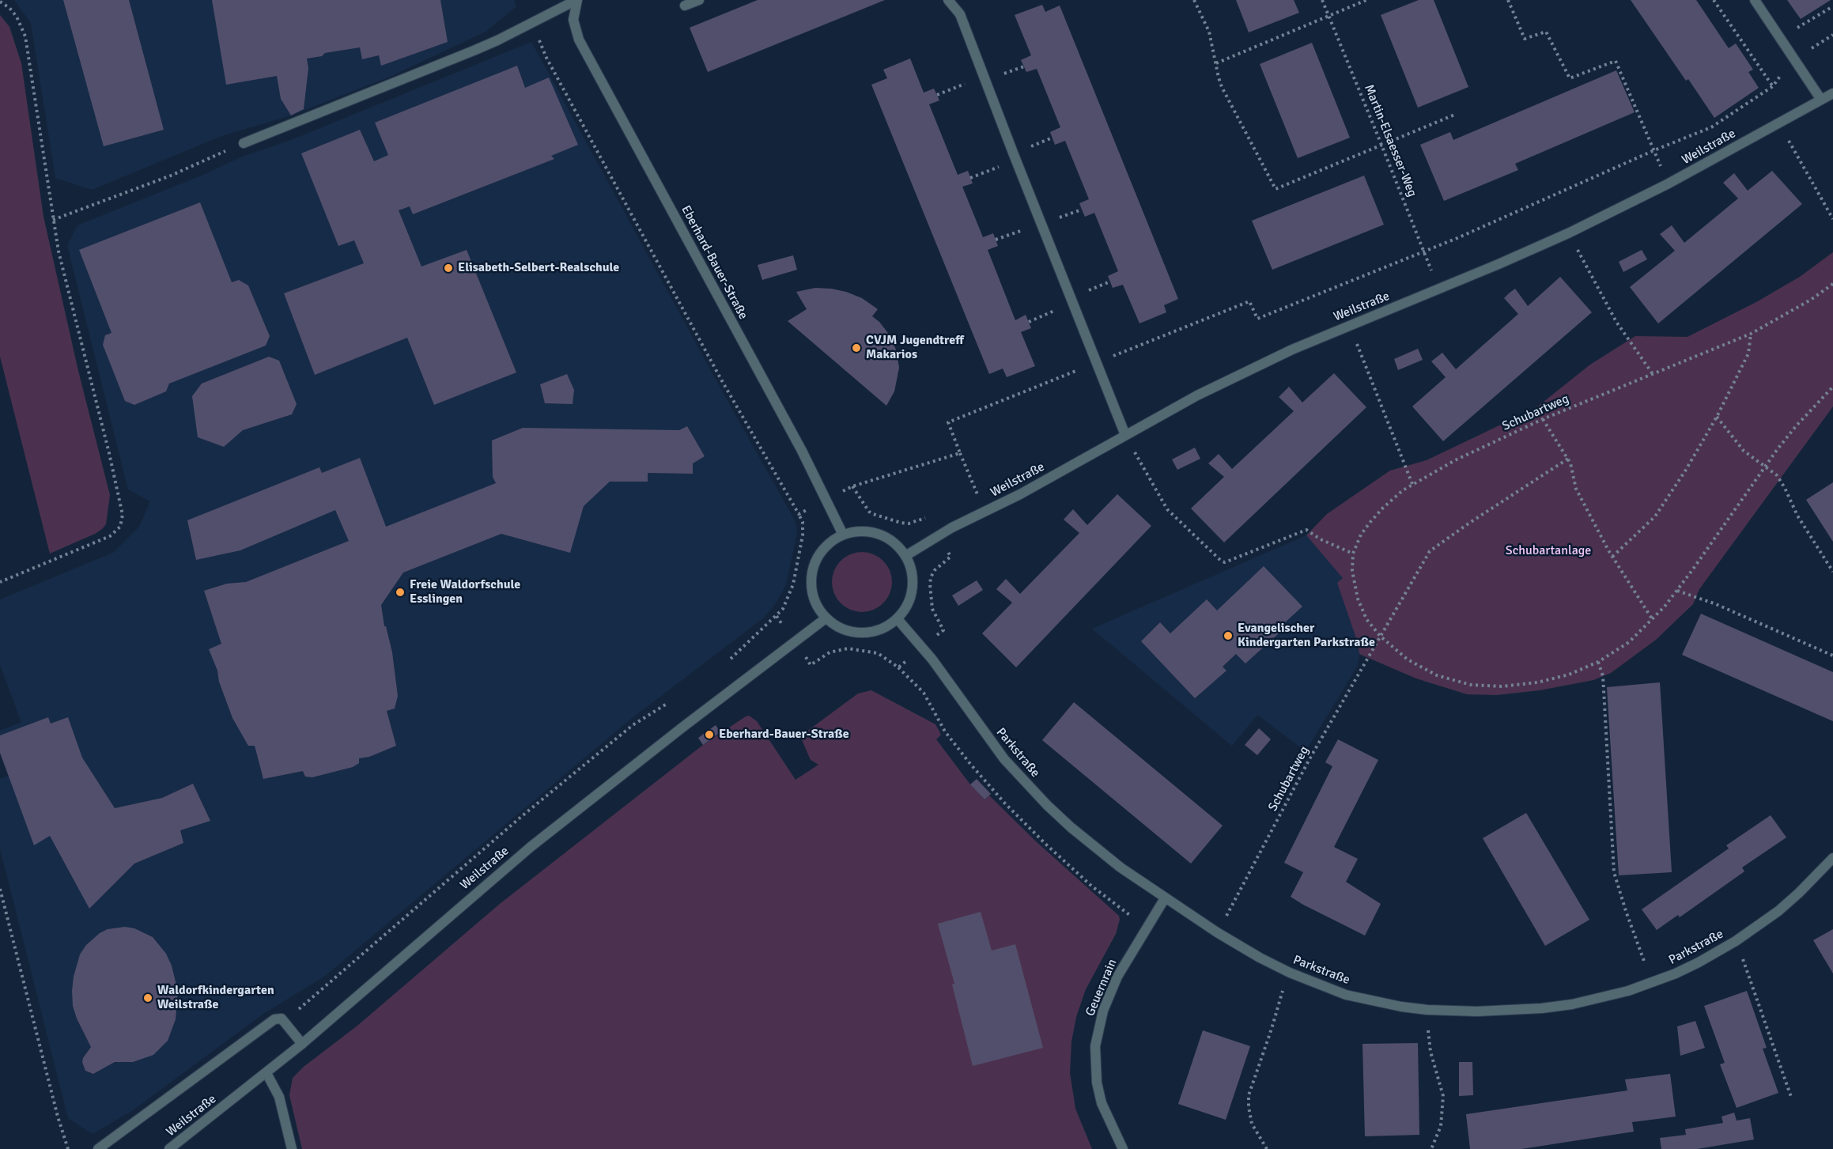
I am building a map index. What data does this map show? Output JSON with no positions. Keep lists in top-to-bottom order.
{
  "streets": {
    "street": [
      "Weilstraße",
      "Eberhard-Bauer-Straße",
      "Parkstraße",
      "Geuernrain"
    ],
    "path": ["Martin-Elsaesser-Weg", "Schubartweg"]
  },
  "crossings": [
    ["Martin-Elsaesser-Weg", "Weilstraße"],
    ["Weilstraße", "Eberhard-Bauer-Straße"],
    ["Weilstraße", "Parkstraße"],
    ["Eberhard-Bauer-Straße", "Parkstraße"],
    ["Schubartweg", "Parkstraße"],
    ["Parkstraße", "Geuernrain"]
  ],
  "parks": ["Schubartanlage"],
  "places": [
    "Elisabeth-Selbert-Realschule",
    "CVJM Jugendtreff Makarios",
    "Freie Waldorfschule Esslingen",
    "Evangelischer Kindergarten Parkstraße",
    "Eberhard-Bauer-Straße",
    "Waldorfkindergarten Weilstraße"
  ]
}
